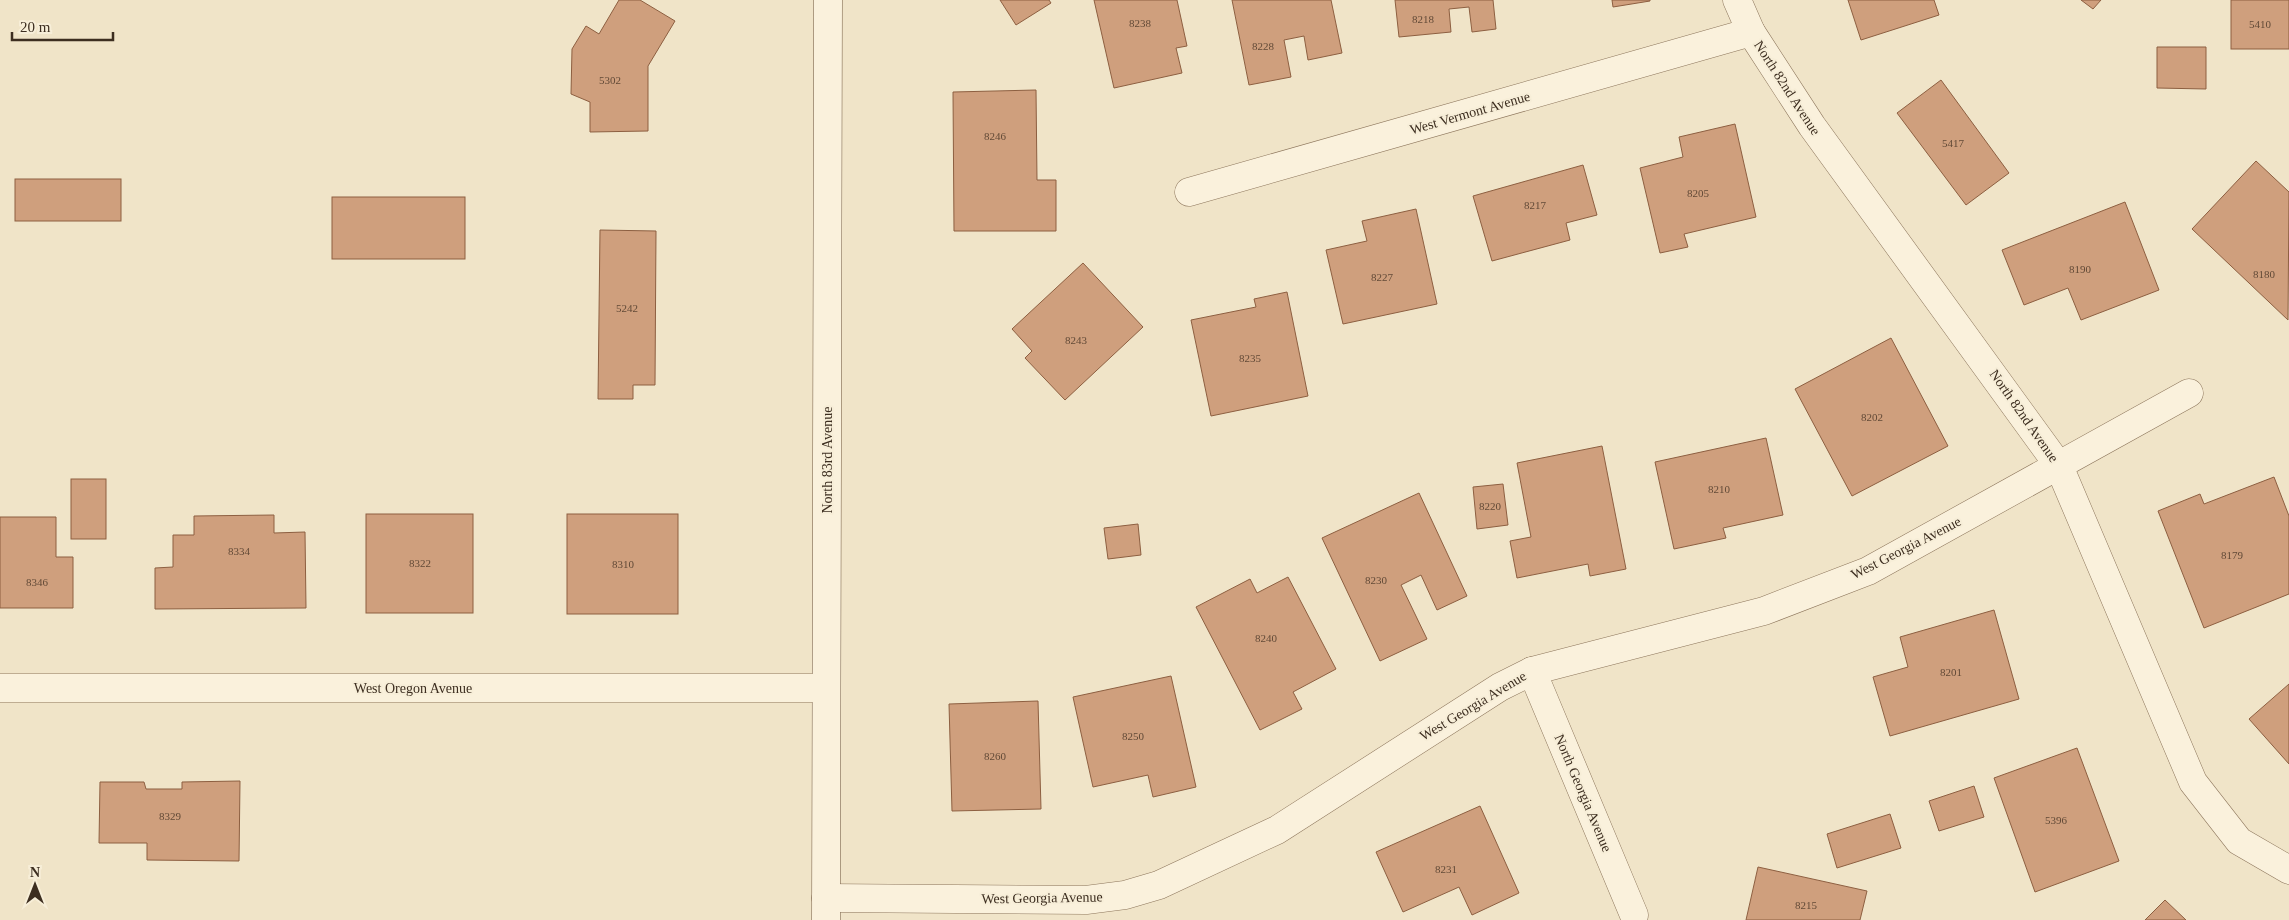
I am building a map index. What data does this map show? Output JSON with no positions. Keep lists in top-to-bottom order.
{
  "streets": {
    "street": [
      "North 82nd Avenue",
      "West Vermont Avenue",
      "North 83rd Avenue",
      "West Georgia Avenue",
      "West Oregon Avenue",
      "North Georgia Avenue"
    ]
  },
  "crossings": [
    ["North 82nd Avenue", "West Vermont Avenue"],
    ["North 82nd Avenue", "West Georgia Avenue"],
    ["North 83rd Avenue", "West Georgia Avenue"],
    ["North 83rd Avenue", "West Oregon Avenue"],
    ["West Georgia Avenue", "North Georgia Avenue"]
  ],
  "house_numbers": [
    "8218",
    "8238",
    "5410",
    "8228",
    "5302",
    "8246",
    "5417",
    "8205",
    "8217",
    "8190",
    "8180",
    "8227",
    "5242",
    "8243",
    "8235",
    "8202",
    "8210",
    "8220",
    "8334",
    "8179",
    "8322",
    "8310",
    "8230",
    "8346",
    "8240",
    "8201",
    "8250",
    "8260",
    "8329",
    "5396",
    "8231",
    "8215"
  ],
  "scale_bar": "20 m",
  "north": "top"
}
